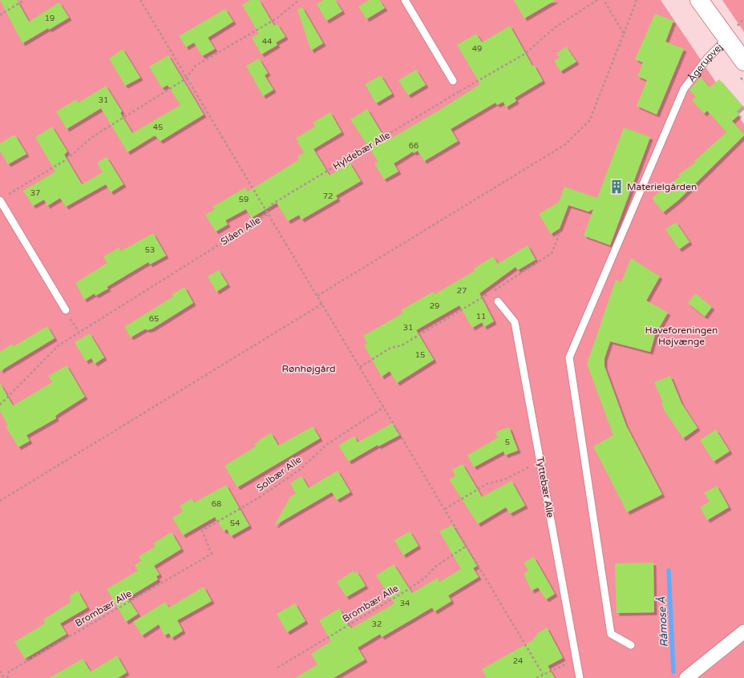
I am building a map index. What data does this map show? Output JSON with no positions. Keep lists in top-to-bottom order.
{
  "streets": {
    "street": ["Ågerupvej"],
    "lane": ["Tyttebær Alle"],
    "path": [
      "Hyldebær Alle",
      "Slåen Alle",
      "Solbær Alle",
      "Brombær Alle"
    ]
  },
  "crossings": [
    ["Hyldebær Alle", "Slåen Alle"],
    ["Solbær Alle", "Brombær Alle"]
  ],
  "water": ["Råmose Å"],
  "parks": ["Haveforeningen Højvænge", "Rønhøjgård"],
  "places": {
    "building": ["Materielgården"]
  },
  "house_numbers": [
    "19",
    "44",
    "49",
    "31",
    "45",
    "66",
    "37",
    "72",
    "59",
    "53",
    "27",
    "29",
    "11",
    "65",
    "31",
    "15",
    "5",
    "68",
    "54",
    "34",
    "32",
    "24"
  ]
}
